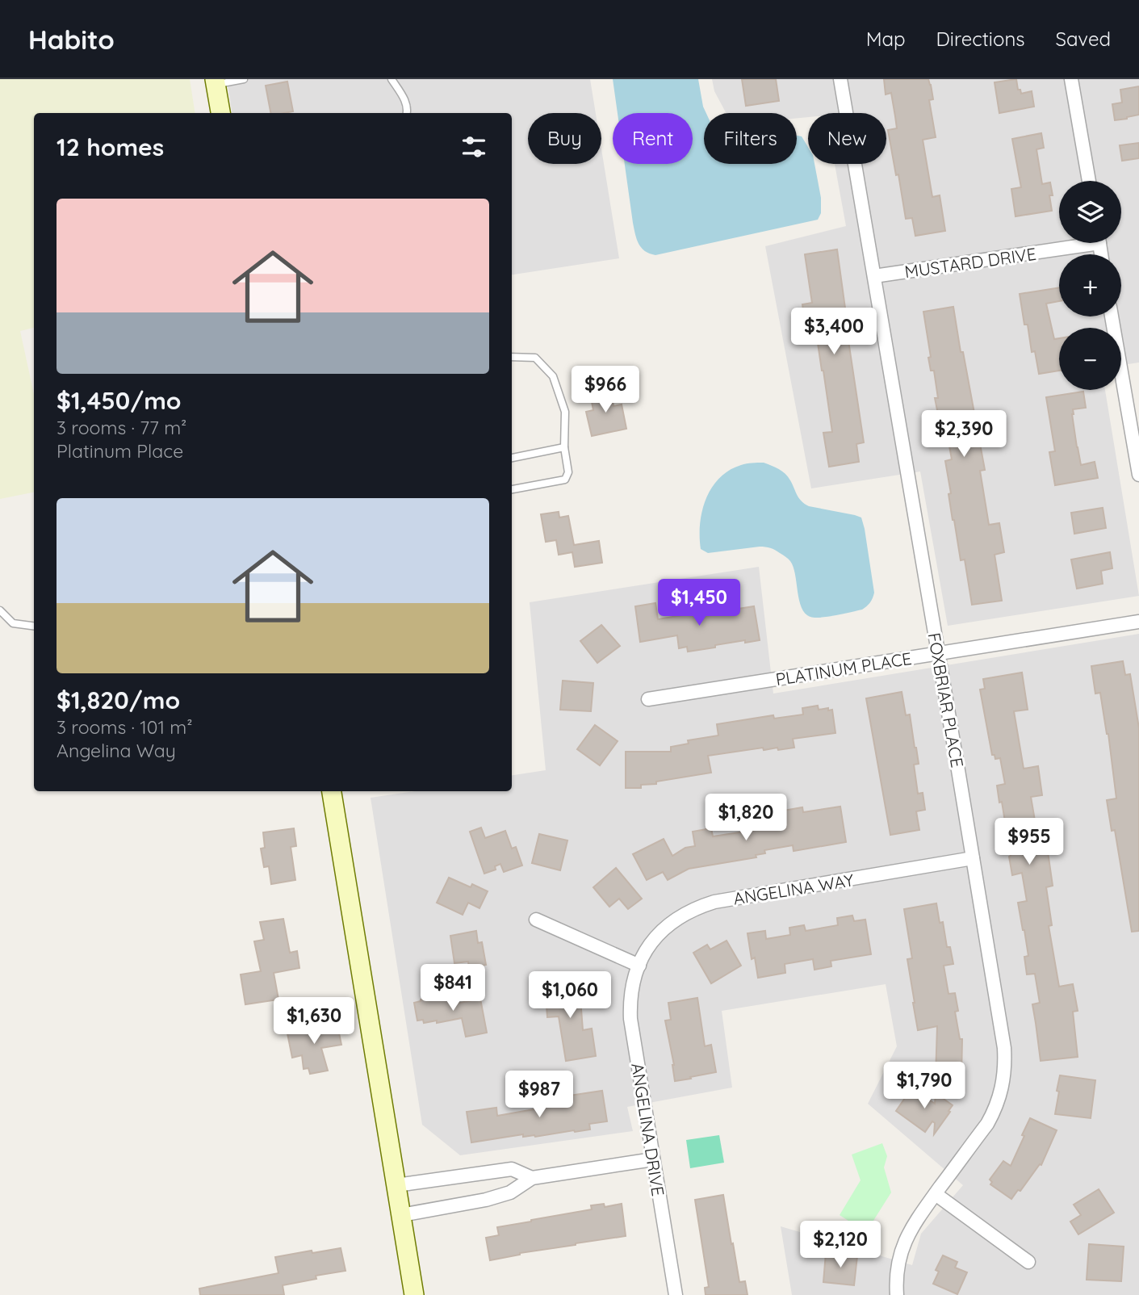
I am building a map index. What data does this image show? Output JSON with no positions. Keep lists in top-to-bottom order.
{
  "streets": {
    "street": [
      "MUSTARD DRIVE",
      "PLATINUM PLACE",
      "FOXBRIAR PLACE",
      "ANGELINA WAY",
      "ANGELINA DRIVE"
    ]
  },
  "crossings": [
    ["MUSTARD DRIVE", "FOXBRIAR PLACE"],
    ["PLATINUM PLACE", "FOXBRIAR PLACE"],
    ["FOXBRIAR PLACE", "ANGELINA WAY"],
    ["ANGELINA WAY", "ANGELINA DRIVE"]
  ],
  "page": {
    "header": "Habito",
    "nav": ["Map", "Directions", "Saved"],
    "chip": [
      "Buy",
      "Rent",
      "Filters",
      "New"
    ],
    "heading": "12 homes",
    "map_buttons": ["+", "−"],
    "list": [
      {
        "name": "$1,450/mo",
        "note": "3 rooms · 77 m² · Platinum Place"
      },
      {
        "name": "$1,820/mo",
        "note": "3 rooms · 101 m² · Angelina Way"
      }
    ],
    "price": [
      "$3,400",
      "$966",
      "$2,390",
      "$1,450",
      "$1,820",
      "$955",
      "$841",
      "$1,060",
      "$1,630",
      "$1,790",
      "$987",
      "$2,120"
    ]
  }
}
